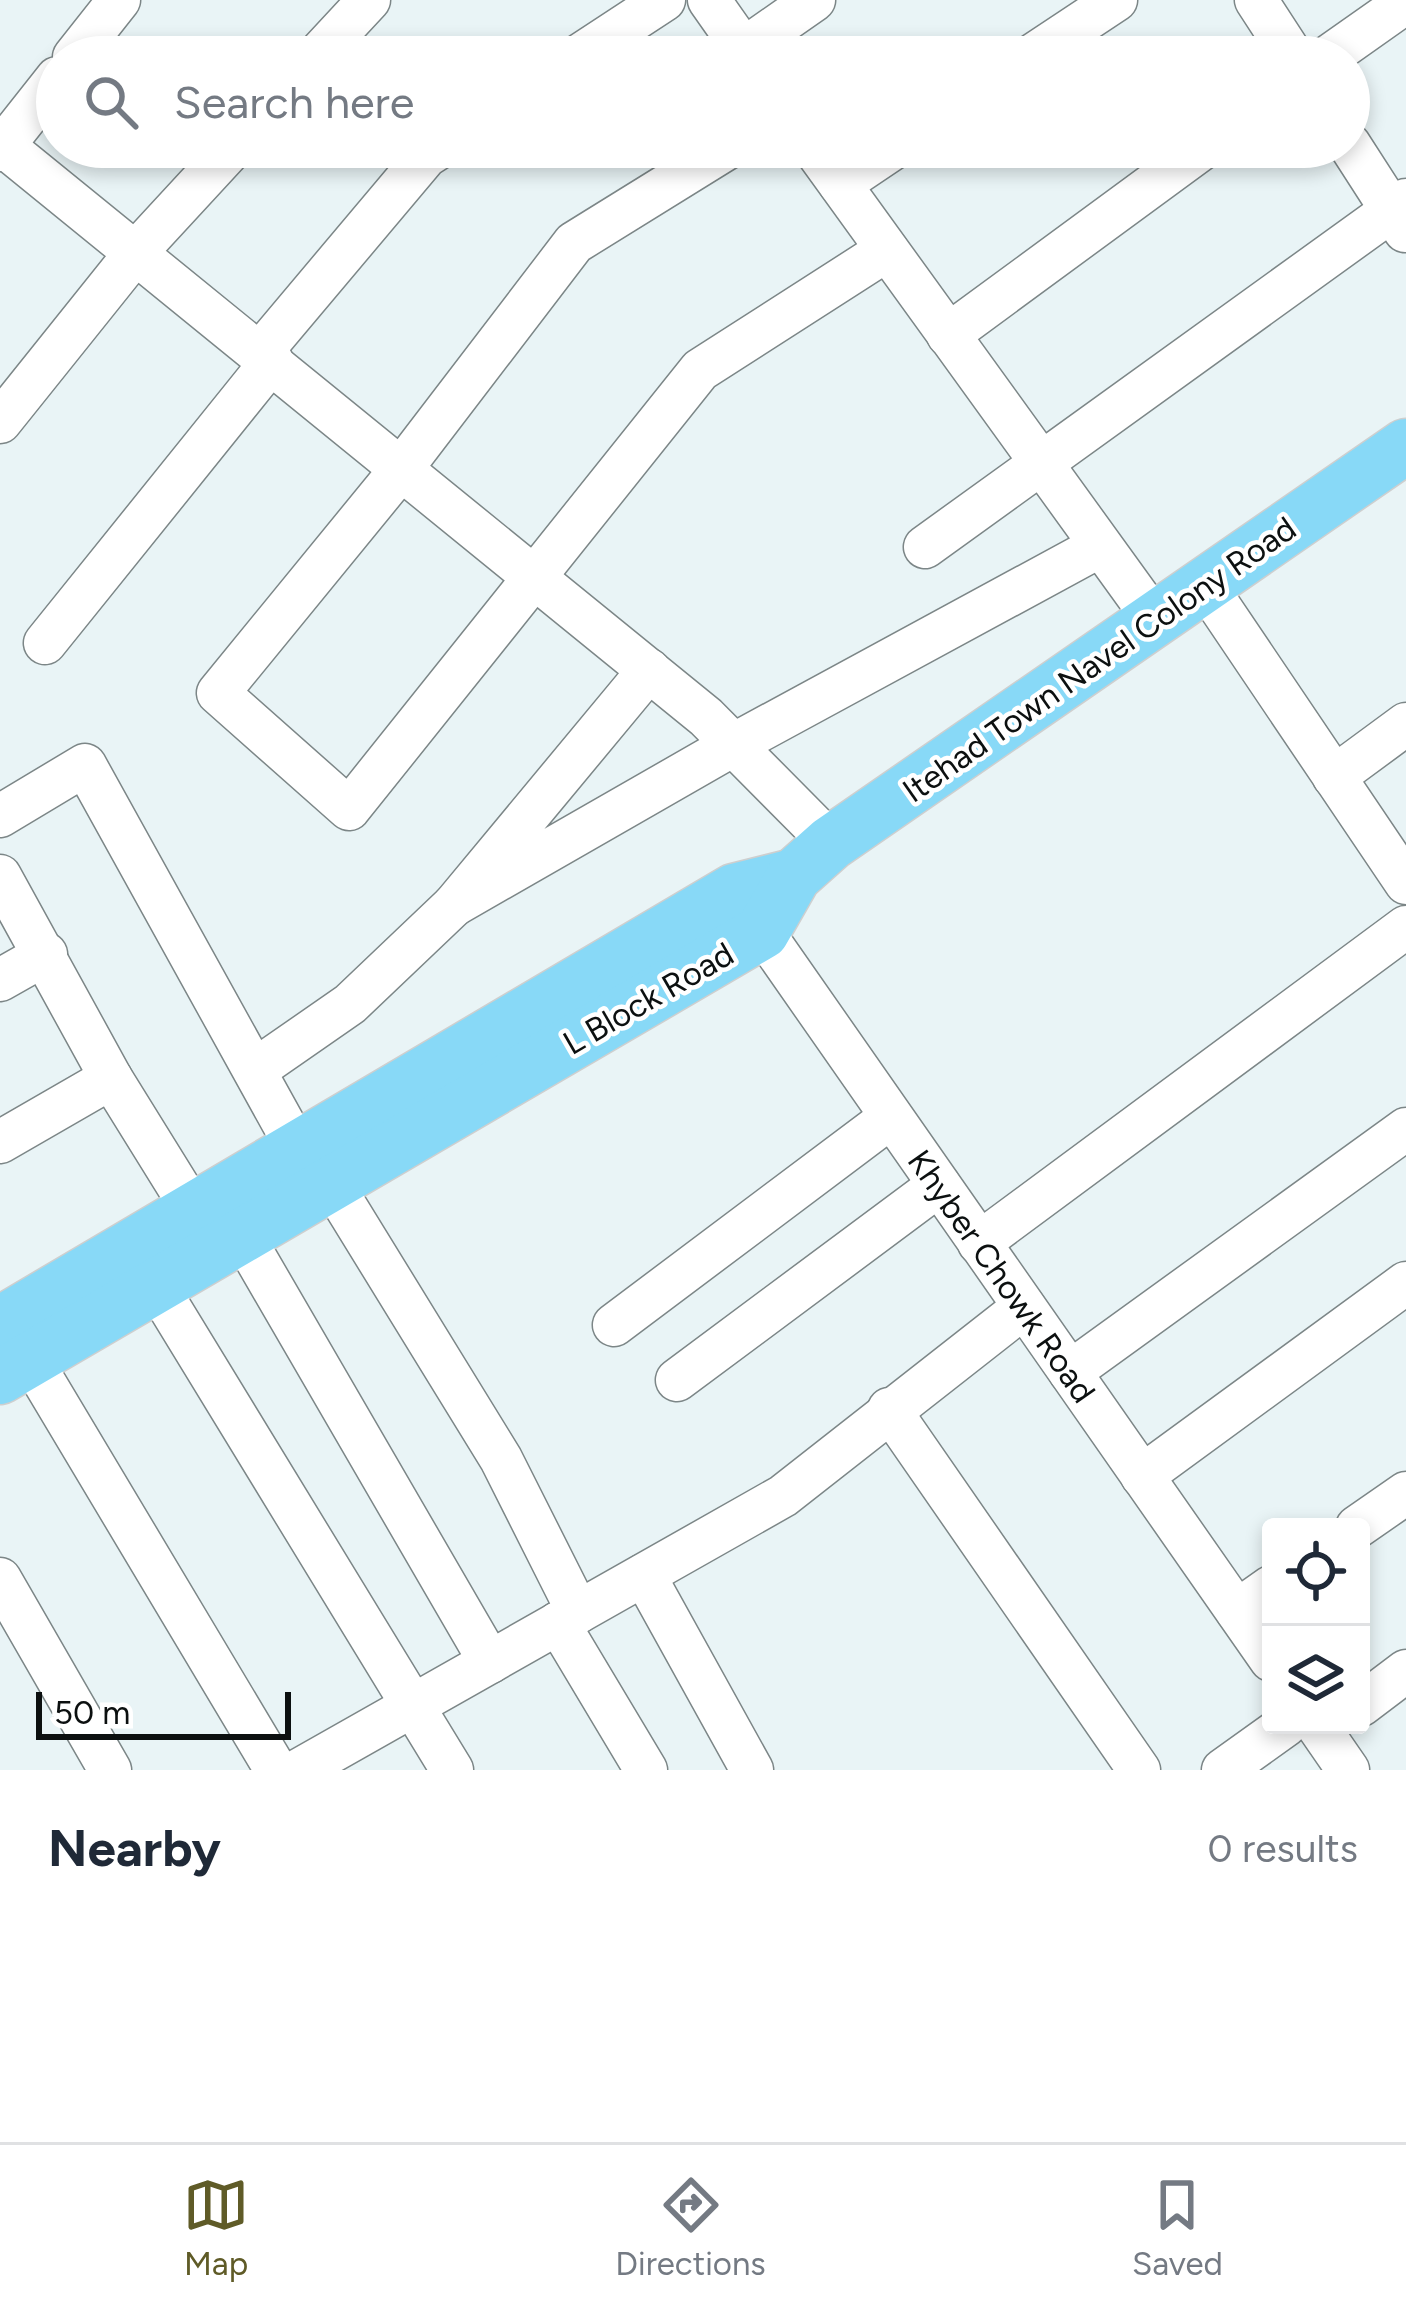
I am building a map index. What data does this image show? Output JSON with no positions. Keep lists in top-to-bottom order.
{
  "streets": {
    "main road": ["Itehad Town Navel Colony Road", "L Block Road"],
    "street": ["Khyber Chowk Road"]
  },
  "crossings": [
    ["Itehad Town Navel Colony Road", "L Block Road"],
    ["L Block Road", "Khyber Chowk Road"]
  ],
  "scale_bar": "50 m",
  "page": {
    "search": "Search here",
    "scale": "50 m",
    "heading": ["Nearby", "0 results"],
    "nav": ["Map", "Directions", "Saved"]
  }
}
